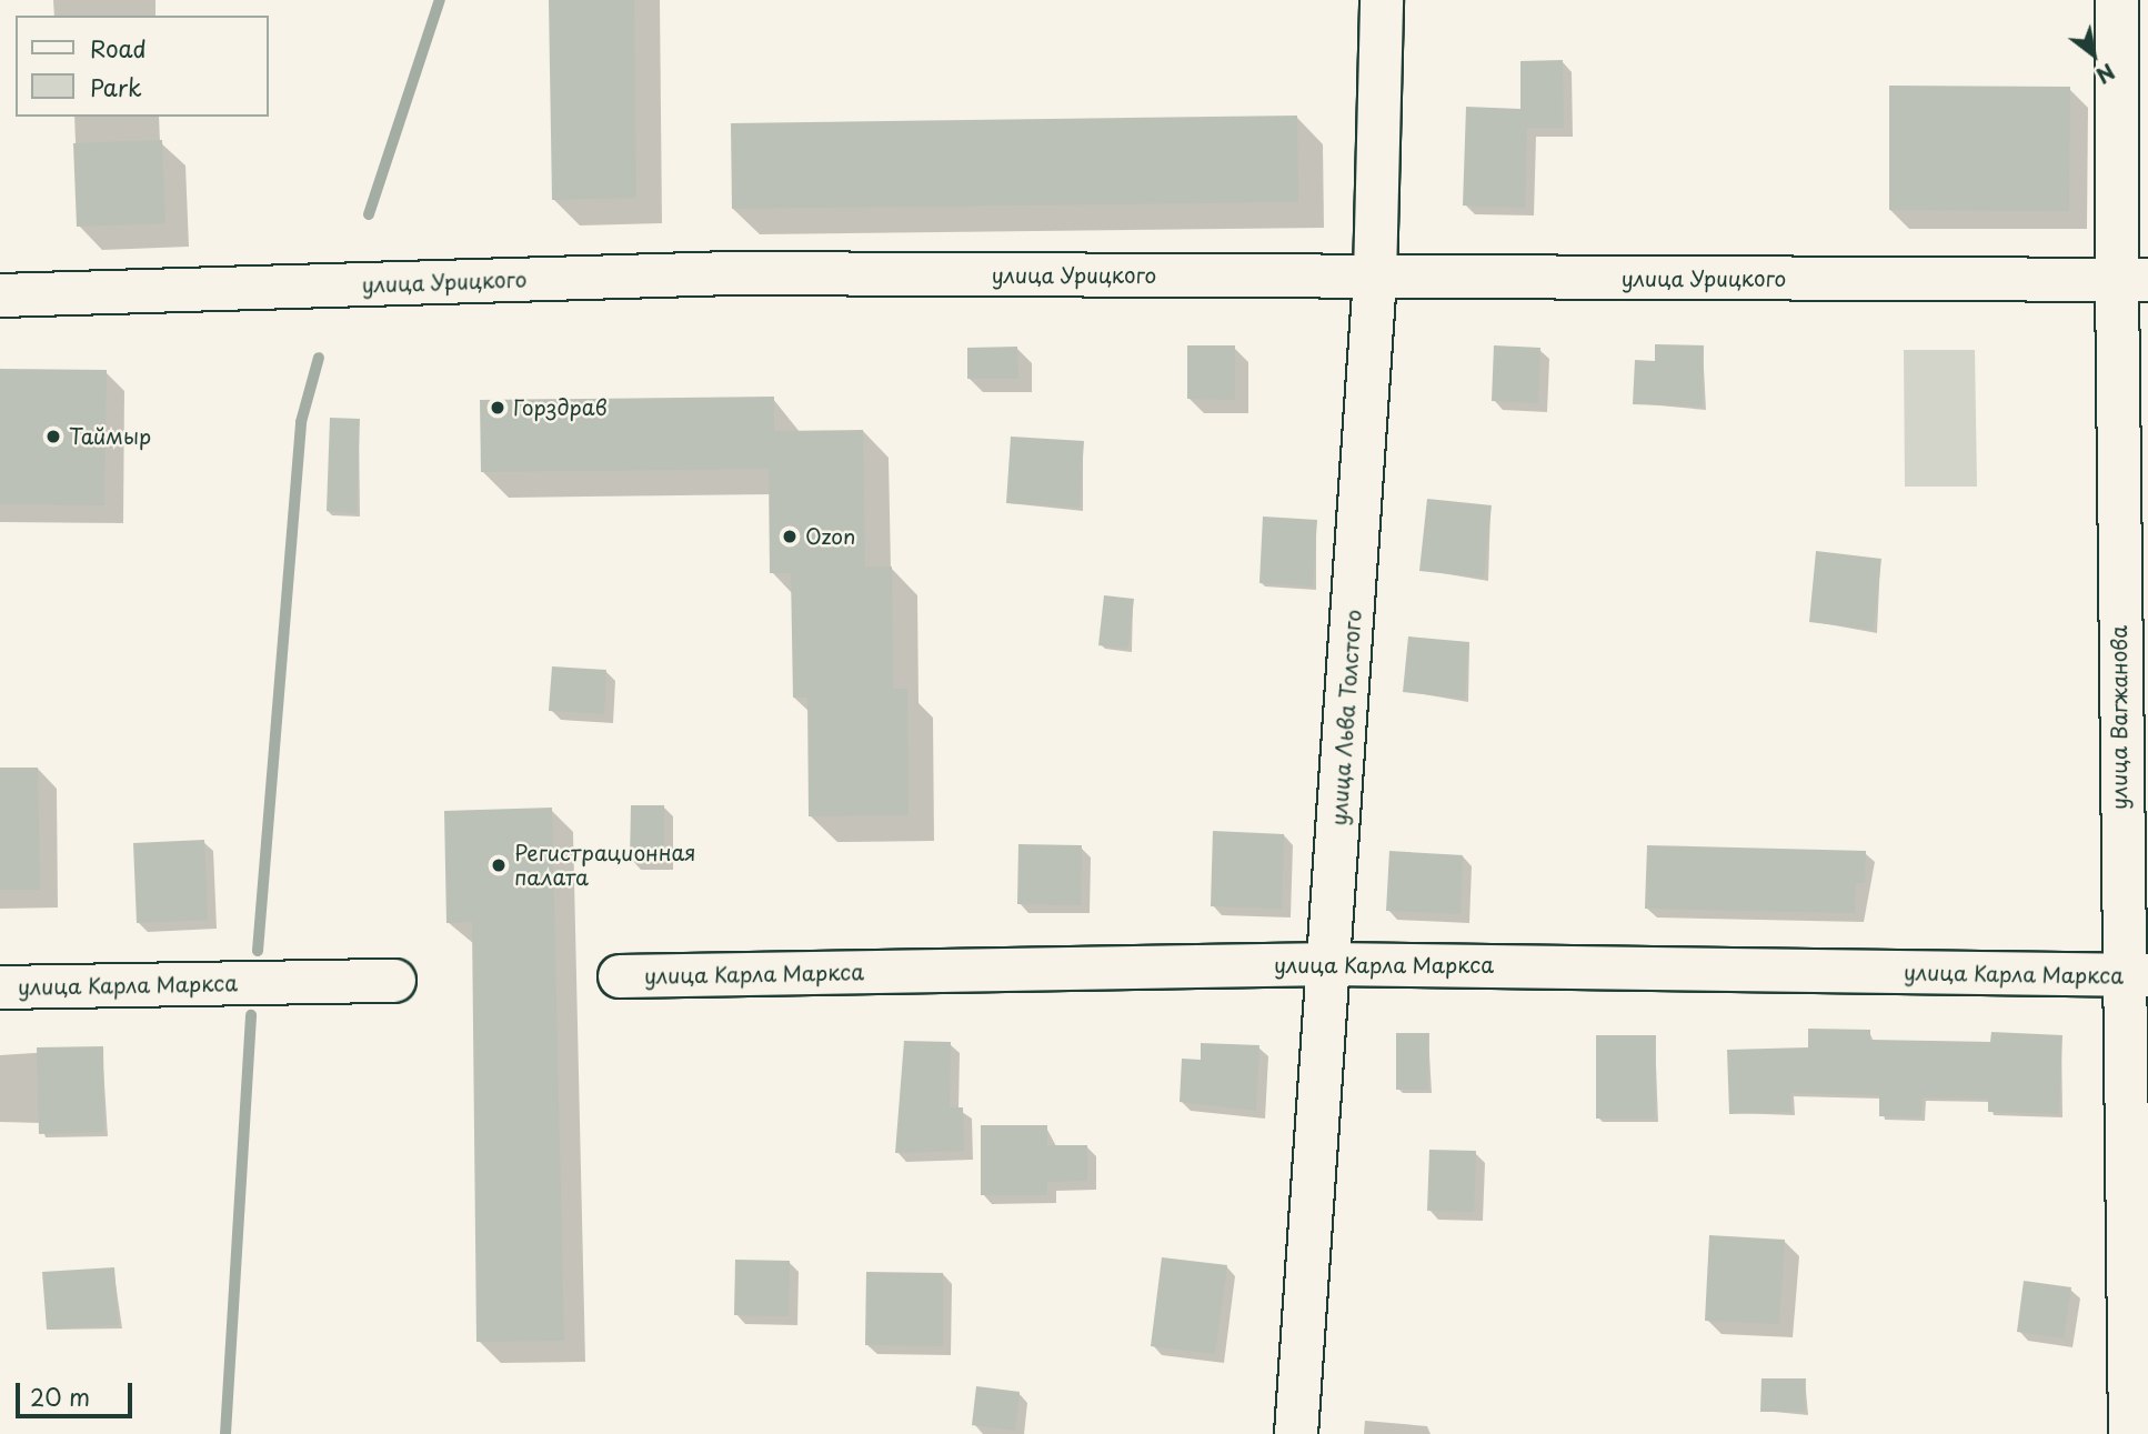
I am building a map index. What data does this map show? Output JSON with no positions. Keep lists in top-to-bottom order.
{
  "streets": {
    "street": [
      "улица Урицкого",
      "улица Льва Толстого",
      "улица Вагжанова",
      "улица Карла Маркса"
    ]
  },
  "crossings": [
    ["улица Урицкого", "улица Льва Толстого"],
    ["улица Урицкого", "улица Вагжанова"],
    ["улица Льва Толстого", "улица Карла Маркса"],
    ["улица Вагжанова", "улица Карла Маркса"]
  ],
  "places": [
    "Горздрав",
    "Таймыр",
    "Ozon",
    "Регистрационная палата"
  ],
  "legend": ["Road", "Park"],
  "scale_bar": "20 m",
  "north": "bottom right"
}
